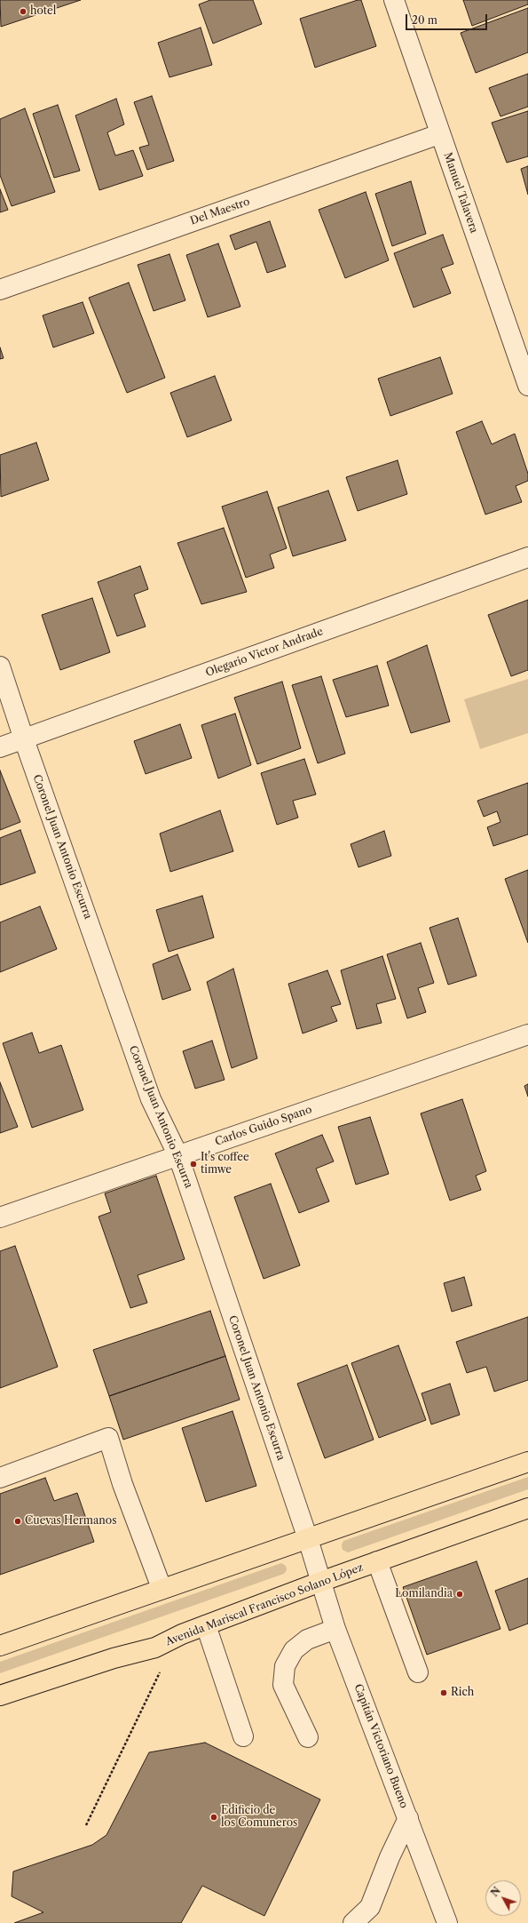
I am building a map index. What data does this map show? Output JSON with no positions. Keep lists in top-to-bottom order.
{
  "streets": {
    "highway": ["Avenida Mariscal Francisco Solano López"],
    "street": [
      "Manuel Talavera",
      "Del Maestro",
      "Olegario Victor Andrade",
      "Coronel Juan Antonio Escurra",
      "Carlos Guido Spano",
      "Capitán Victoriano Bueno"
    ]
  },
  "crossings": [
    ["Manuel Talavera", "Del Maestro"],
    ["Olegario Victor Andrade", "Coronel Juan Antonio Escurra"],
    ["Coronel Juan Antonio Escurra", "Carlos Guido Spano"],
    ["Coronel Juan Antonio Escurra", "Avenida Mariscal Francisco Solano López"],
    ["Coronel Juan Antonio Escurra", "Capitán Victoriano Bueno"],
    ["Avenida Mariscal Francisco Solano López", "Capitán Victoriano Bueno"]
  ],
  "places": [
    "hotel",
    "It's coffee timwe",
    "Cuevas Hermanos",
    "Lomilandia",
    "Rich",
    "Edificio de los Comuneros"
  ],
  "scale_bar": "20 m",
  "north": "top left"
}
